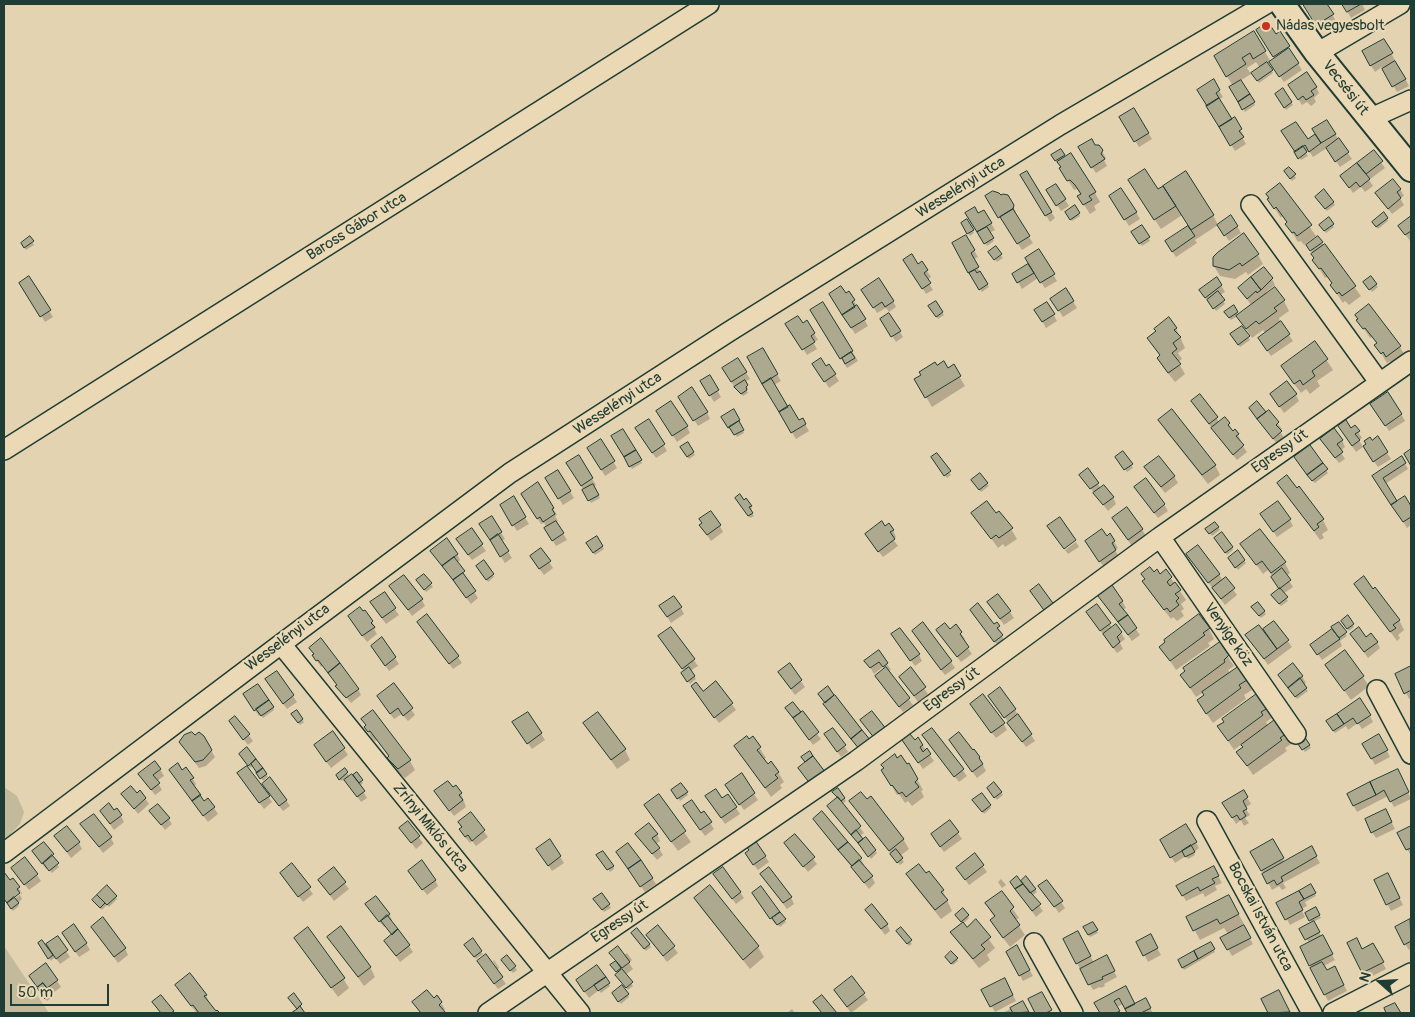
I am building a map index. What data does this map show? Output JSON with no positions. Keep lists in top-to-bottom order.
{
  "streets": {
    "main road": ["Vecsési út"],
    "street": [
      "Wesselényi utca",
      "Baross Gábor utca",
      "Egressy út",
      "Venyige köz",
      "Zrínyi Miklós utca",
      "Bocskai István utca"
    ]
  },
  "crossings": [
    ["Wesselényi utca", "Zrínyi Miklós utca"],
    ["Egressy út", "Venyige köz"],
    ["Egressy út", "Zrínyi Miklós utca"]
  ],
  "places": ["Nádas vegyesbolt"],
  "scale_bar": "50 m",
  "north": "left"
}
